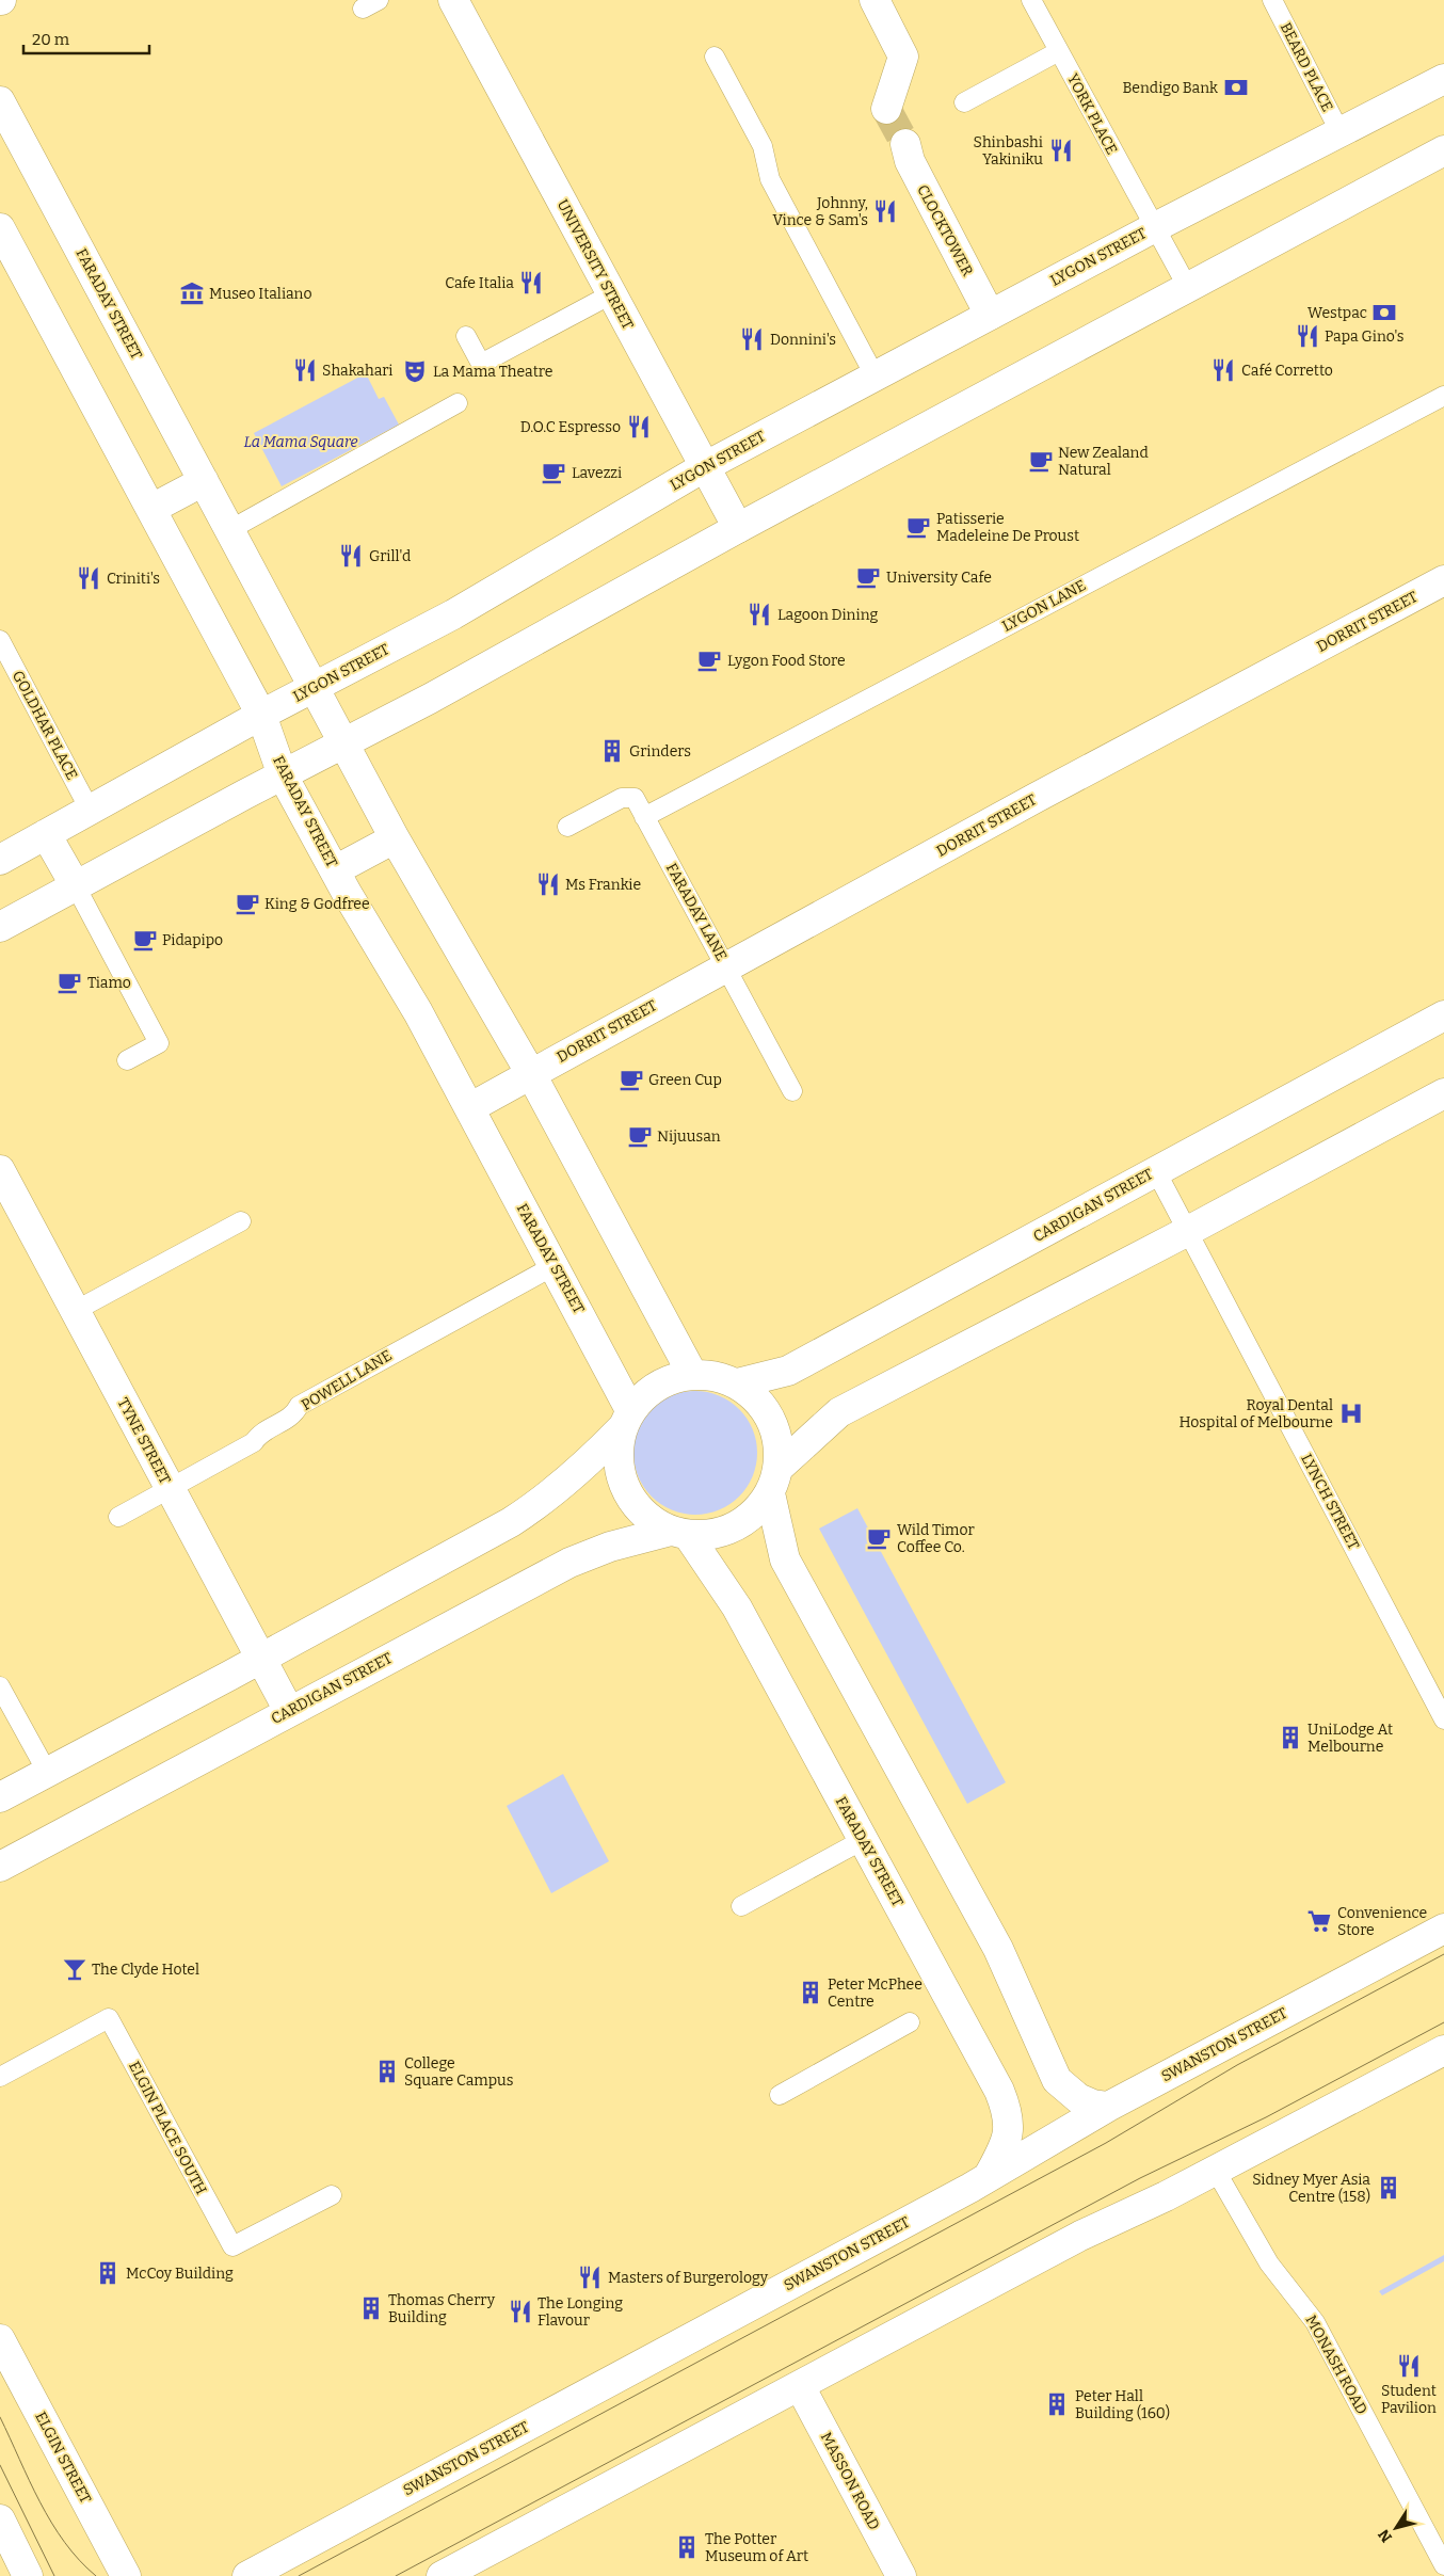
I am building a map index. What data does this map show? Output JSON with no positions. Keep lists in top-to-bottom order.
{
  "streets": {
    "street": [
      "CLOCKTOWER",
      "LYGON STREET",
      "UNIVERSITY STREET",
      "FARADAY STREET",
      "DORRIT STREET",
      "CARDIGAN STREET",
      "TYNE STREET",
      "SWANSTON STREET",
      "ELGIN STREET",
      "MASSON ROAD"
    ],
    "lane": [
      "BEARD PLACE",
      "YORK PLACE",
      "LYGON LANE",
      "GOLDHAR PLACE",
      "FARADAY LANE",
      "POWELL LANE",
      "LYNCH STREET",
      "ELGIN PLACE SOUTH",
      "MONASH ROAD"
    ]
  },
  "crossings": [
    ["BEARD PLACE", "LYGON STREET"],
    ["YORK PLACE", "LYGON STREET"],
    ["CLOCKTOWER", "LYGON STREET"],
    ["LYGON STREET", "UNIVERSITY STREET"],
    ["LYGON STREET", "FARADAY STREET"],
    ["LYGON STREET", "GOLDHAR PLACE"],
    ["FARADAY STREET", "DORRIT STREET"],
    ["FARADAY STREET", "CARDIGAN STREET"],
    ["FARADAY STREET", "POWELL LANE"],
    ["FARADAY STREET", "SWANSTON STREET"],
    ["LYGON LANE", "FARADAY LANE"],
    ["DORRIT STREET", "FARADAY LANE"],
    ["CARDIGAN STREET", "TYNE STREET"],
    ["CARDIGAN STREET", "LYNCH STREET"],
    ["POWELL LANE", "TYNE STREET"]
  ],
  "parks": ["La Mama Square"],
  "places": {
    "bank": ["Bendigo Bank", "Westpac"],
    "restaurant": [
      "Shinbashi Yakiniku",
      "Johnny, Vince & Sam's",
      "Cafe Italia",
      "Papa Gino's",
      "Donnini's",
      "Shakahari",
      "Café Corretto",
      "D.O.C Espresso",
      "Grill'd",
      "Criniti's",
      "Lagoon Dining",
      "Ms Frankie",
      "Masters of Burgerology",
      "The Longing Flavour",
      "Student Pavilion"
    ],
    "museum": ["Museo Italiano"],
    "theatre": ["La Mama Theatre"],
    "cafe": [
      "New Zealand Natural",
      "Lavezzi",
      "Patisserie Madeleine De Proust",
      "University Cafe",
      "Lygon Food Store",
      "King & Godfree",
      "Pidapipo",
      "Tiamo",
      "Green Cup",
      "Nijuusan",
      "Wild Timor Coffee Co."
    ],
    "building": [
      "Grinders",
      "UniLodge At Melbourne",
      "Peter McPhee Centre",
      "College Square Campus",
      "Sidney Myer Asia Centre (158)",
      "McCoy Building",
      "Thomas Cherry Building",
      "Peter Hall Building (160)",
      "The Potter Museum of Art"
    ],
    "hospital": ["Royal Dental Hospital of Melbourne"],
    "supermarket": ["Convenience Store"],
    "bar": ["The Clyde Hotel"]
  },
  "scale_bar": "20 m",
  "north": "bottom left"
}
